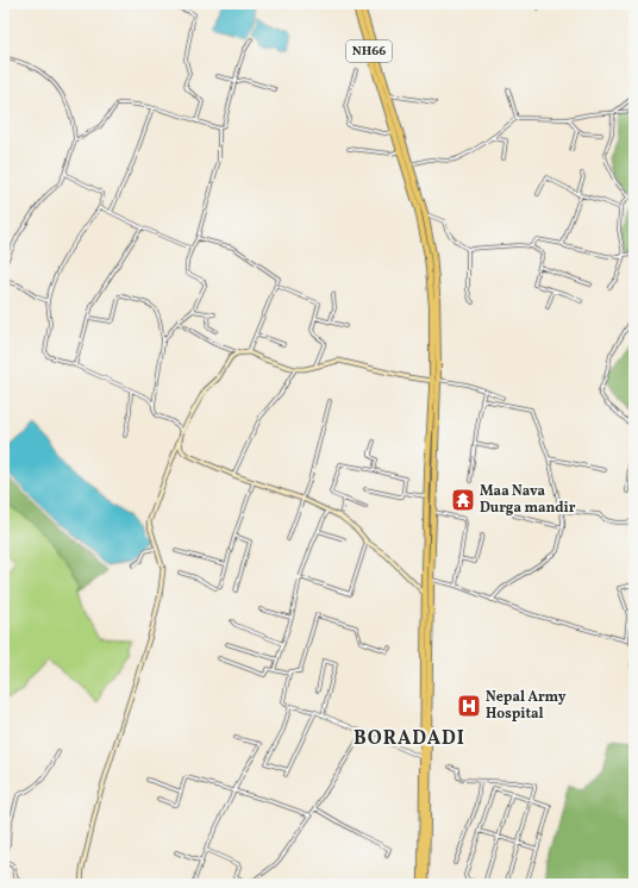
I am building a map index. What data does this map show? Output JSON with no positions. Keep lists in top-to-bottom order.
{
  "streets": {
    "highway": ["NH66"]
  },
  "districts": ["BORADADI"],
  "places": {
    "temple": ["Maa Nava Durga mandir"],
    "hospital": ["Nepal Army Hospital"]
  }
}
